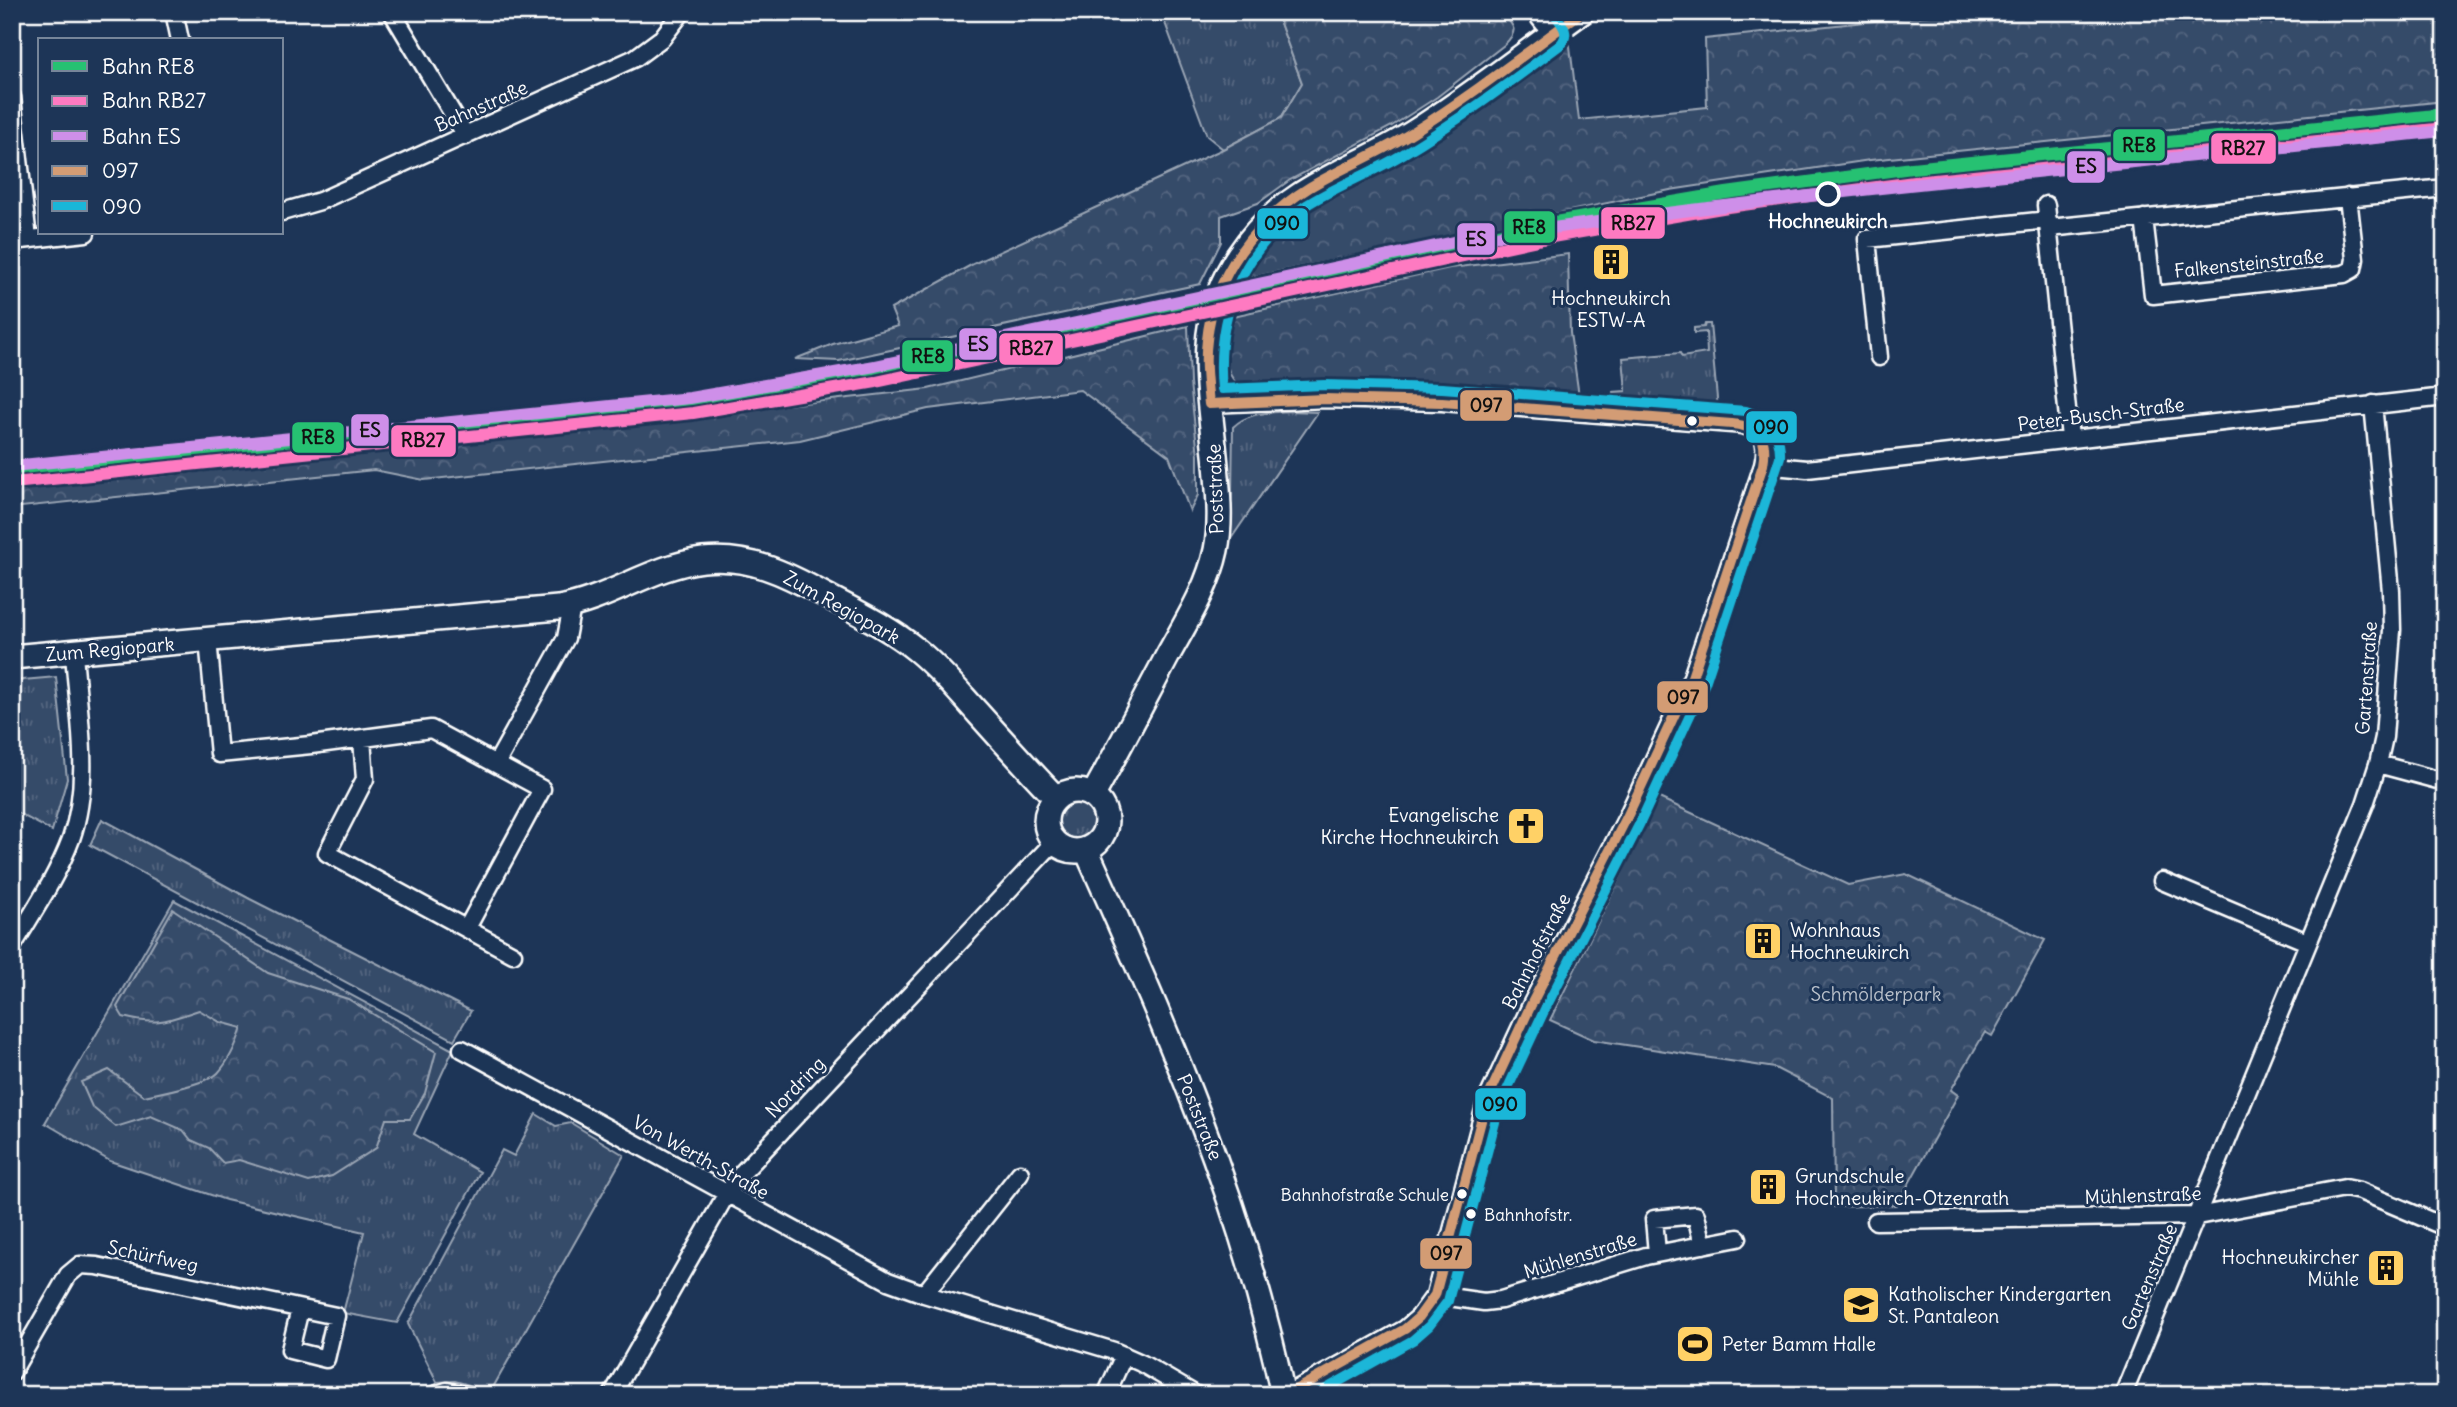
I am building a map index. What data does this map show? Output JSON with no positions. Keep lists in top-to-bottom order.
{
  "streets": {
    "street": [
      "Bahnstraße",
      "Falkensteinstraße",
      "Peter-Busch-Straße",
      "Poststraße",
      "Zum Regiopark",
      "Gartenstraße",
      "Bahnhofstraße",
      "Nordring",
      "Von Werth-Straße",
      "Mühlenstraße",
      "Schürfweg"
    ]
  },
  "crossings": [
    ["Peter-Busch-Straße", "Gartenstraße"],
    ["Peter-Busch-Straße", "Bahnhofstraße"],
    ["Poststraße", "Zum Regiopark"],
    ["Poststraße", "Bahnhofstraße"],
    ["Poststraße", "Nordring"],
    ["Zum Regiopark", "Nordring"],
    ["Gartenstraße", "Mühlenstraße"],
    ["Bahnhofstraße", "Mühlenstraße"],
    ["Nordring", "Von Werth-Straße"]
  ],
  "parks": ["Schmölderpark"],
  "places": {
    "other": ["Hochneukirch", "Bahnhofstraße Schule", "Bahnhofstr."],
    "building": [
      "Hochneukirch ESTW-A",
      "Wohnhaus Hochneukirch",
      "Grundschule Hochneukirch-Otzenrath",
      "Hochneukircher Mühle"
    ],
    "church": ["Evangelische Kirche Hochneukirch"],
    "school or university": ["Katholischer Kindergarten St. Pantaleon"],
    "sports": ["Peter Bamm Halle"]
  },
  "lines": [
    "transit line 097",
    "transit line 090",
    "rail line RE8",
    "rail line RB27",
    "rail line ES"
  ],
  "legend": [
    "Bahn RE8",
    "Bahn RB27",
    "Bahn ES",
    "097",
    "090"
  ]
}
